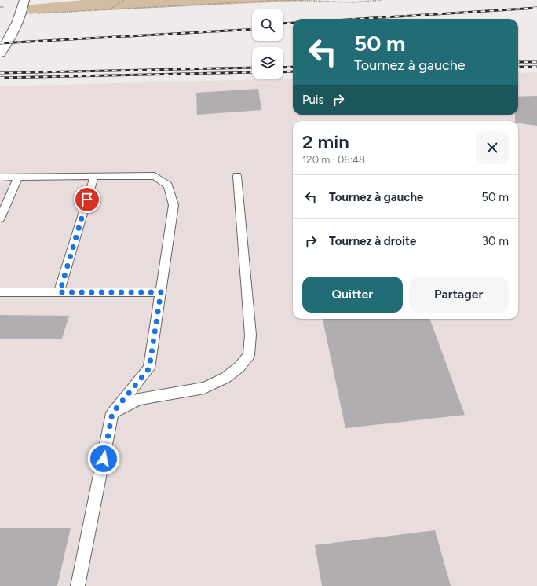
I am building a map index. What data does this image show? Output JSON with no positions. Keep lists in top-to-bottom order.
{
  "page": {
    "turn": ["50 m", "Tournez à gauche"],
    "then": "Puis",
    "heading": ["2 min", "120 m · 06:48"],
    "list": [
      {
        "name": "Tournez à gauche",
        "value": "50 m"
      },
      {
        "name": "Tournez à droite",
        "value": "30 m"
      }
    ],
    "buttons": ["Quitter", "Partager"]
  }
}
